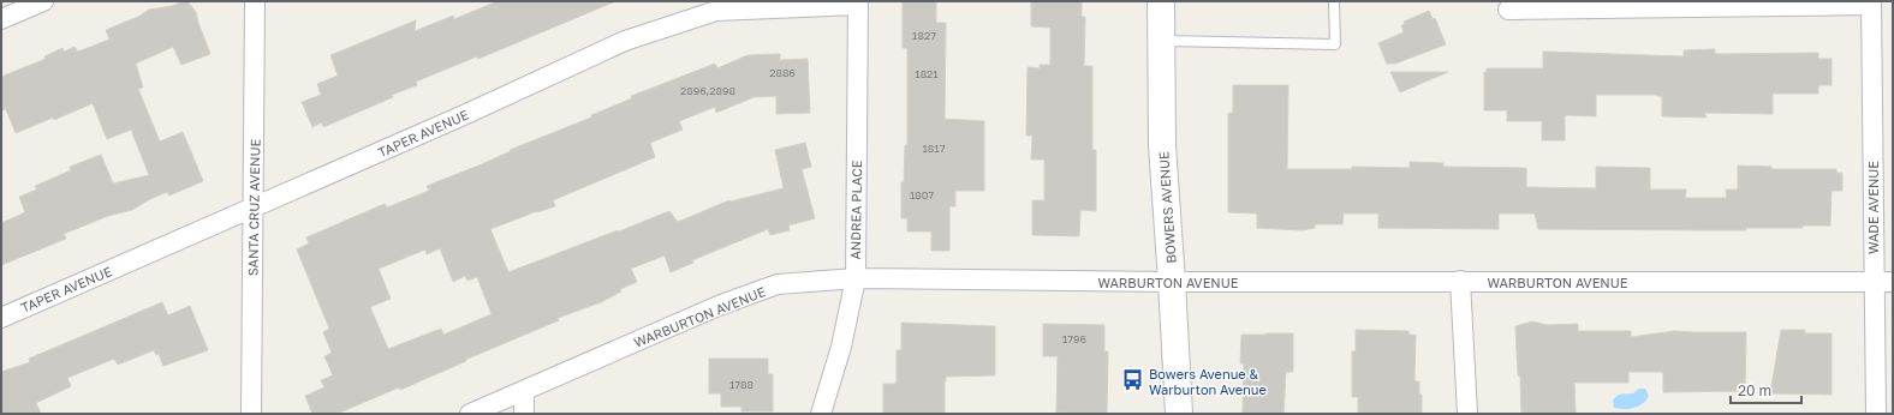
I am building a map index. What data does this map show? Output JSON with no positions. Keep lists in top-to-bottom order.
{
  "streets": {
    "main road": ["BOWERS AVENUE"],
    "street": [
      "TAPER AVENUE",
      "SANTA CRUZ AVENUE",
      "WADE AVENUE",
      "ANDREA PLACE",
      "WARBURTON AVENUE"
    ]
  },
  "crossings": [
    ["TAPER AVENUE", "SANTA CRUZ AVENUE"],
    ["TAPER AVENUE", "ANDREA PLACE"],
    ["BOWERS AVENUE", "WARBURTON AVENUE"],
    ["WADE AVENUE", "WARBURTON AVENUE"],
    ["ANDREA PLACE", "WARBURTON AVENUE"]
  ],
  "places": {
    "bus stop": ["Bowers Avenue & Warburton Avenue"]
  },
  "house_numbers": [
    "1827",
    "2886",
    "1821",
    "2896,2898",
    "1817",
    "1807",
    "1796",
    "1788"
  ],
  "scale_bar": "20 m"
}
